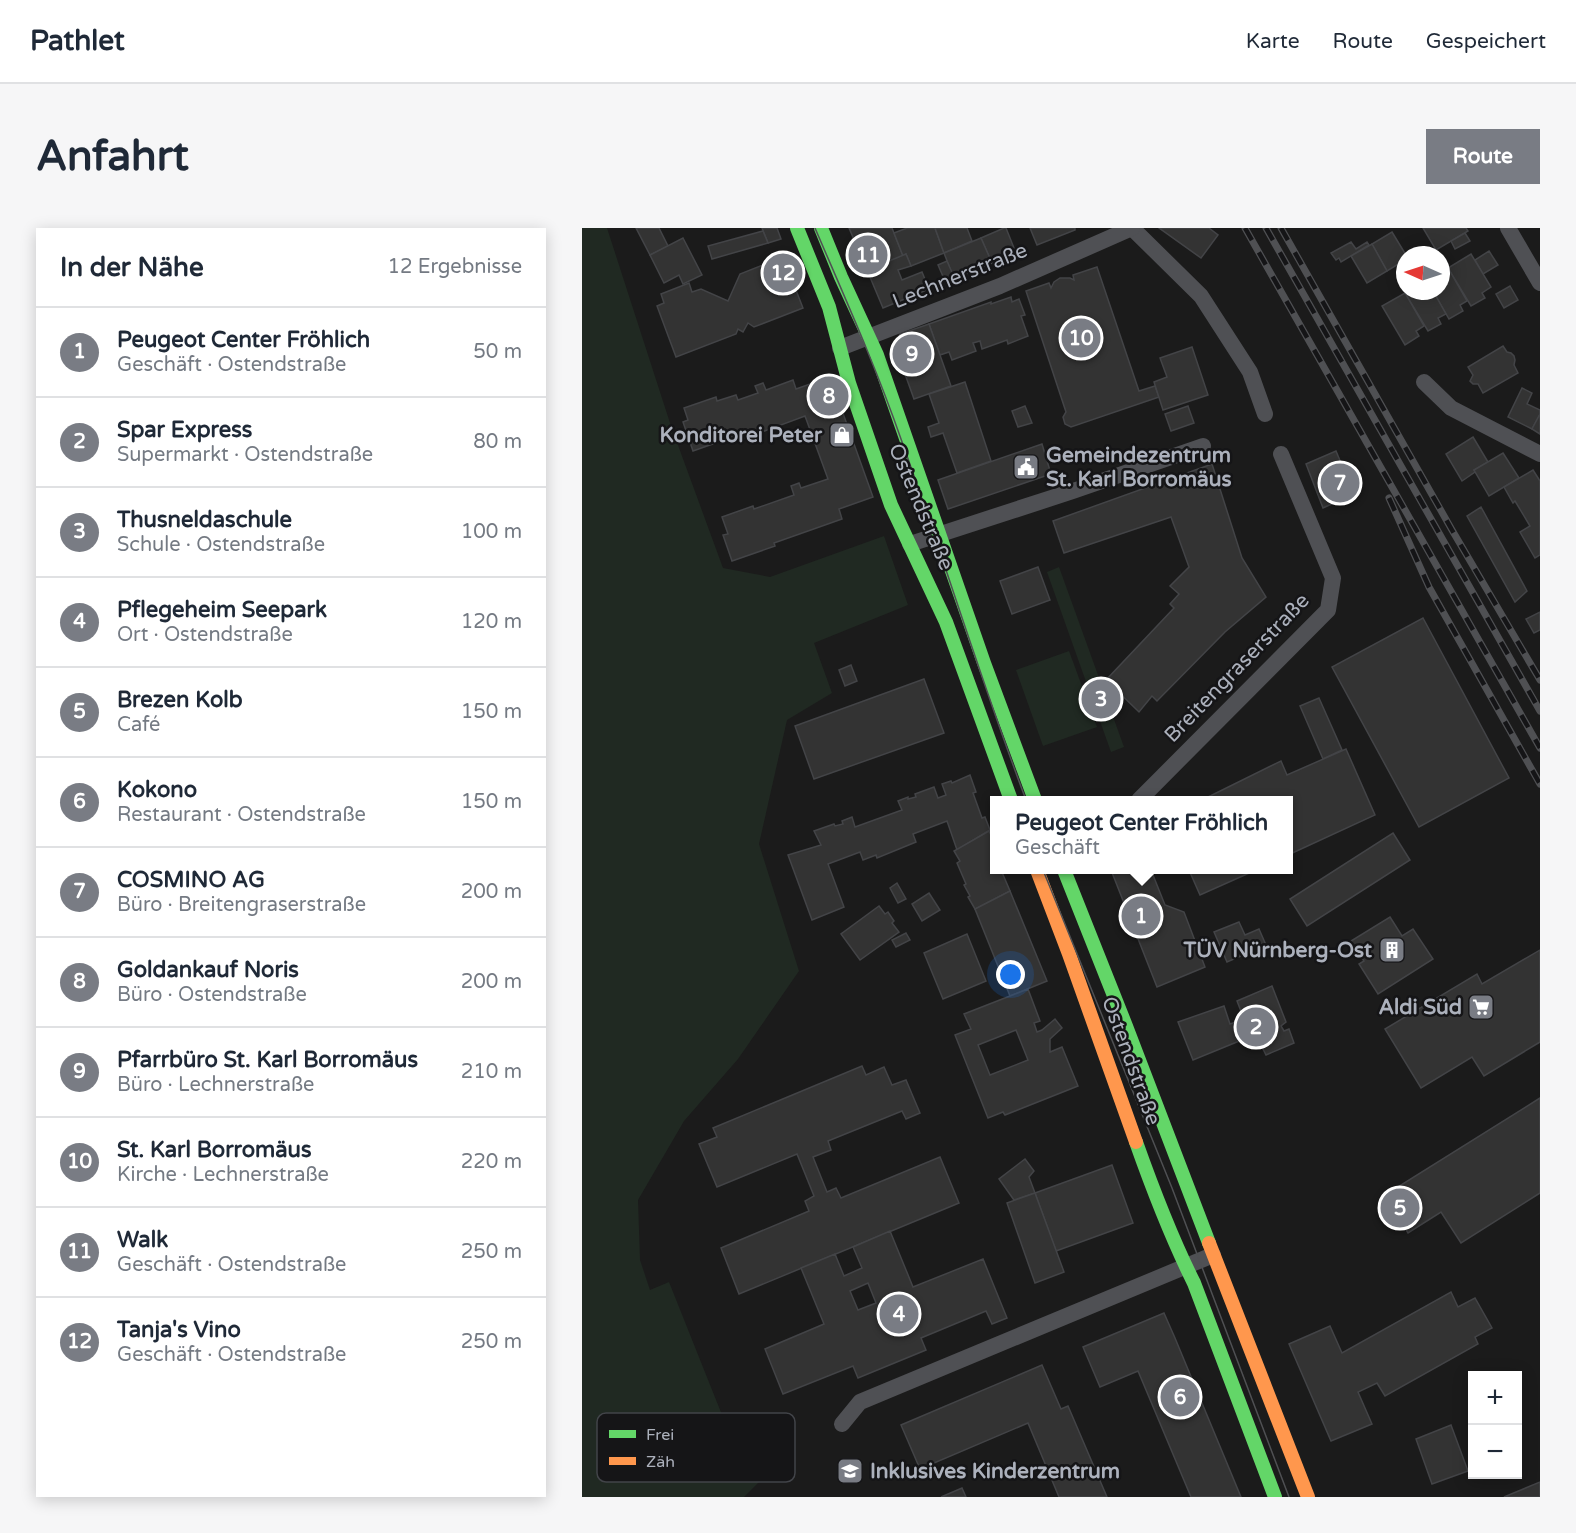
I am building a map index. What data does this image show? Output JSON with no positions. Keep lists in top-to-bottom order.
{
  "streets": {
    "main road": ["Ostendstraße"],
    "street": ["Lechnerstraße", "Breitengraserstraße"]
  },
  "crossings": [
    ["Lechnerstraße", "Ostendstraße"]
  ],
  "places": {
    "shop": ["Konditorei Peter"],
    "public building": ["Gemeindezentrum St. Karl Borromäus"],
    "building": ["TÜV Nürnberg-Ost"],
    "supermarket": ["Aldi Süd"],
    "school or university": ["Inklusives Kinderzentrum"]
  },
  "legend": ["Frei", "Zäh"],
  "north": "left",
  "page": {
    "header": "Pathlet",
    "nav": ["Karte", "Route", "Gespeichert"],
    "buttons": "Route",
    "title": "Anfahrt",
    "heading": ["In der Nähe", "12 Ergebnisse"],
    "pins": [
      "11",
      "12",
      "10",
      "9",
      "8",
      "7",
      "3",
      "1",
      "2",
      "5",
      "4",
      "6"
    ],
    "list": [
      {
        "mark": "1",
        "name": "Peugeot Center Fröhlich",
        "note": "Geschäft · Ostendstraße",
        "value": "50 m"
      },
      {
        "mark": "2",
        "name": "Spar Express",
        "note": "Supermarkt · Ostendstraße",
        "value": "80 m"
      },
      {
        "mark": "3",
        "name": "Thusneldaschule",
        "note": "Schule · Ostendstraße",
        "value": "100 m"
      },
      {
        "mark": "4",
        "name": "Pflegeheim Seepark",
        "note": "Ort · Ostendstraße",
        "value": "120 m"
      },
      {
        "mark": "5",
        "name": "Brezen Kolb",
        "note": "Café",
        "value": "150 m"
      },
      {
        "mark": "6",
        "name": "Kokono",
        "note": "Restaurant · Ostendstraße",
        "value": "150 m"
      },
      {
        "mark": "7",
        "name": "COSMINO AG",
        "note": "Büro · Breitengraserstraße",
        "value": "200 m"
      },
      {
        "mark": "8",
        "name": "Goldankauf Noris",
        "note": "Büro · Ostendstraße",
        "value": "200 m"
      },
      {
        "mark": "9",
        "name": "Pfarrbüro St. Karl Borromäus",
        "note": "Büro · Lechnerstraße",
        "value": "210 m"
      },
      {
        "mark": "10",
        "name": "St. Karl Borromäus",
        "note": "Kirche · Lechnerstraße",
        "value": "220 m"
      },
      {
        "mark": "11",
        "name": "Walk",
        "note": "Geschäft · Ostendstraße",
        "value": "250 m"
      },
      {
        "mark": "12",
        "name": "Tanja's Vino",
        "note": "Geschäft · Ostendstraße",
        "value": "250 m"
      }
    ],
    "popup": ["Peugeot Center Fröhlich", "Geschäft"],
    "map_buttons": ["+", "−"]
  }
}
